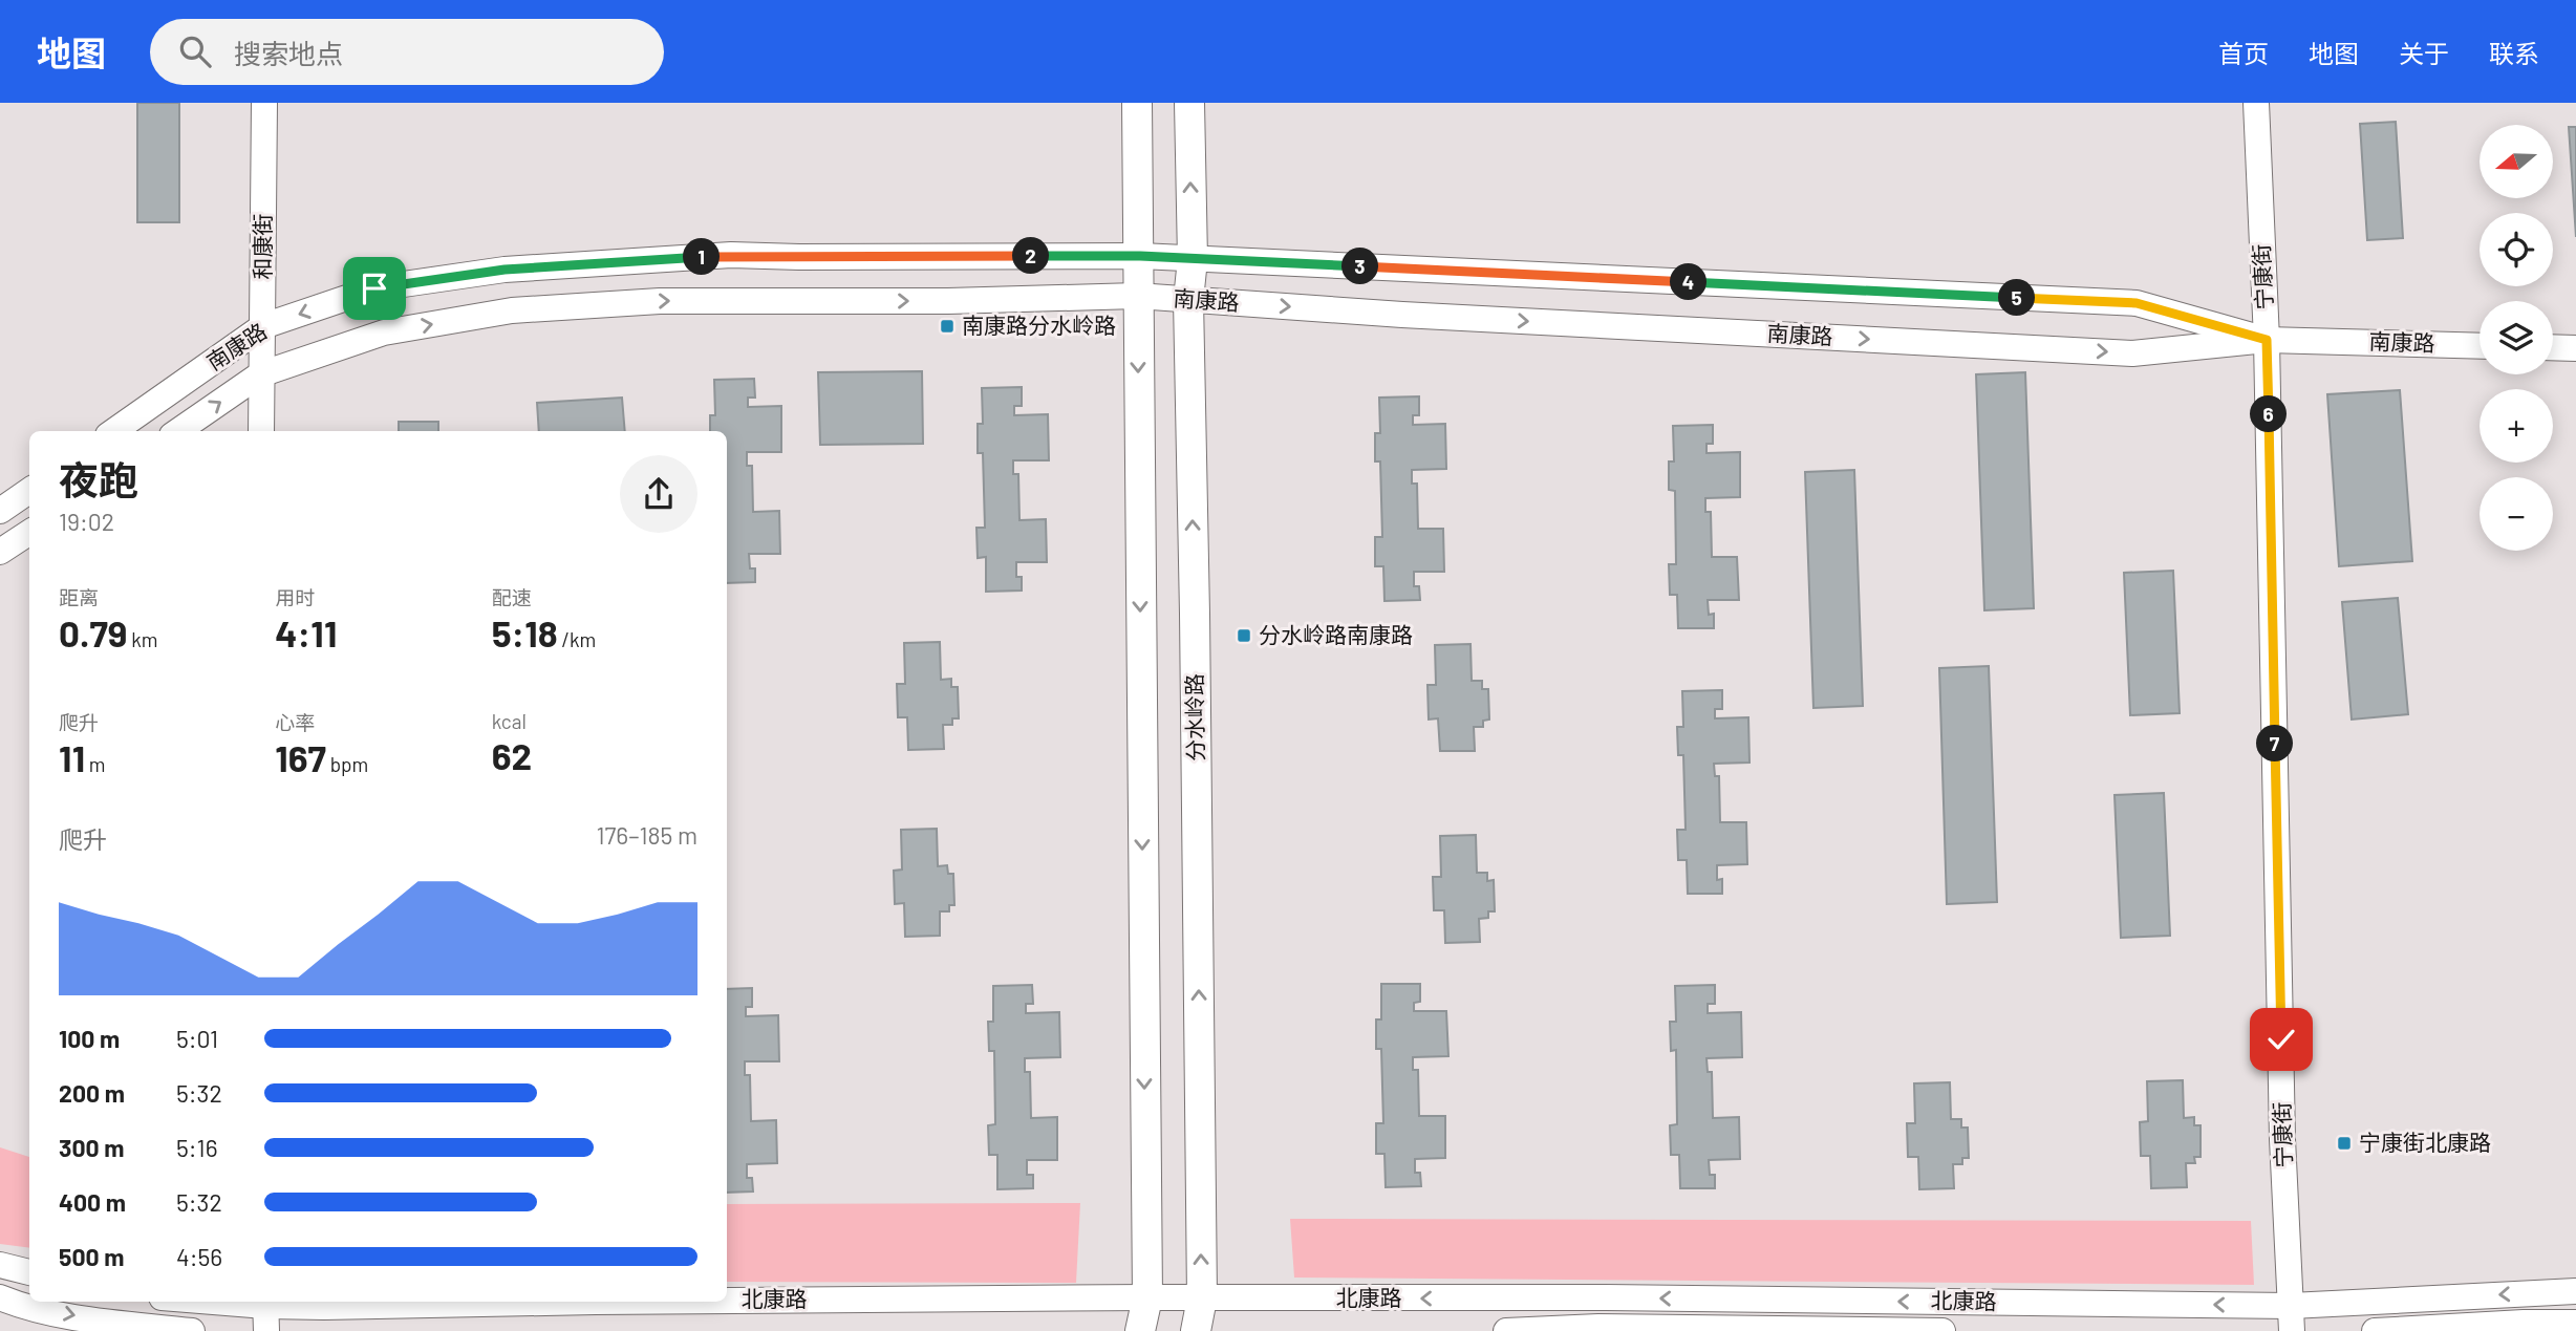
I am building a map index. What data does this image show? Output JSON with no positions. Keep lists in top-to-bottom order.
{
  "streets": {
    "main road": ["分水岭路"],
    "street": [
      "和康街",
      "宁康街",
      "南康路",
      "北康路"
    ]
  },
  "crossings": [
    ["和康街", "南康路"],
    ["宁康街", "南康路"],
    ["宁康街", "北康路"],
    ["南康路", "分水岭路"],
    ["分水岭路", "北康路"]
  ],
  "places": {
    "transit": ["南康路分水岭路", "分水岭路南康路", "宁康街北康路"]
  },
  "north": "left",
  "page": {
    "header": "地图",
    "search": "搜索地点",
    "nav": [
      "首页",
      "地图",
      "关于",
      "联系"
    ],
    "map_buttons": ["+", "−"],
    "pins": [
      "2",
      "1",
      "3",
      "4",
      "5",
      "6",
      "7"
    ],
    "heading": ["夜跑", "19:02"],
    "stats": [
      ["距离", "0.79 km"],
      ["用时", "4:11"],
      ["配速", "5:18 /km"],
      ["爬升", "11 m"],
      ["心率", "167 bpm"],
      ["kcal", "62"]
    ],
    "chart": ["爬升", "176–185 m"],
    "list": [
      {
        "name": "100 m",
        "note": "5:01"
      },
      {
        "name": "200 m",
        "note": "5:32"
      },
      {
        "name": "300 m",
        "note": "5:16"
      },
      {
        "name": "400 m",
        "note": "5:32"
      },
      {
        "name": "500 m",
        "note": "4:56"
      }
    ]
  }
}
